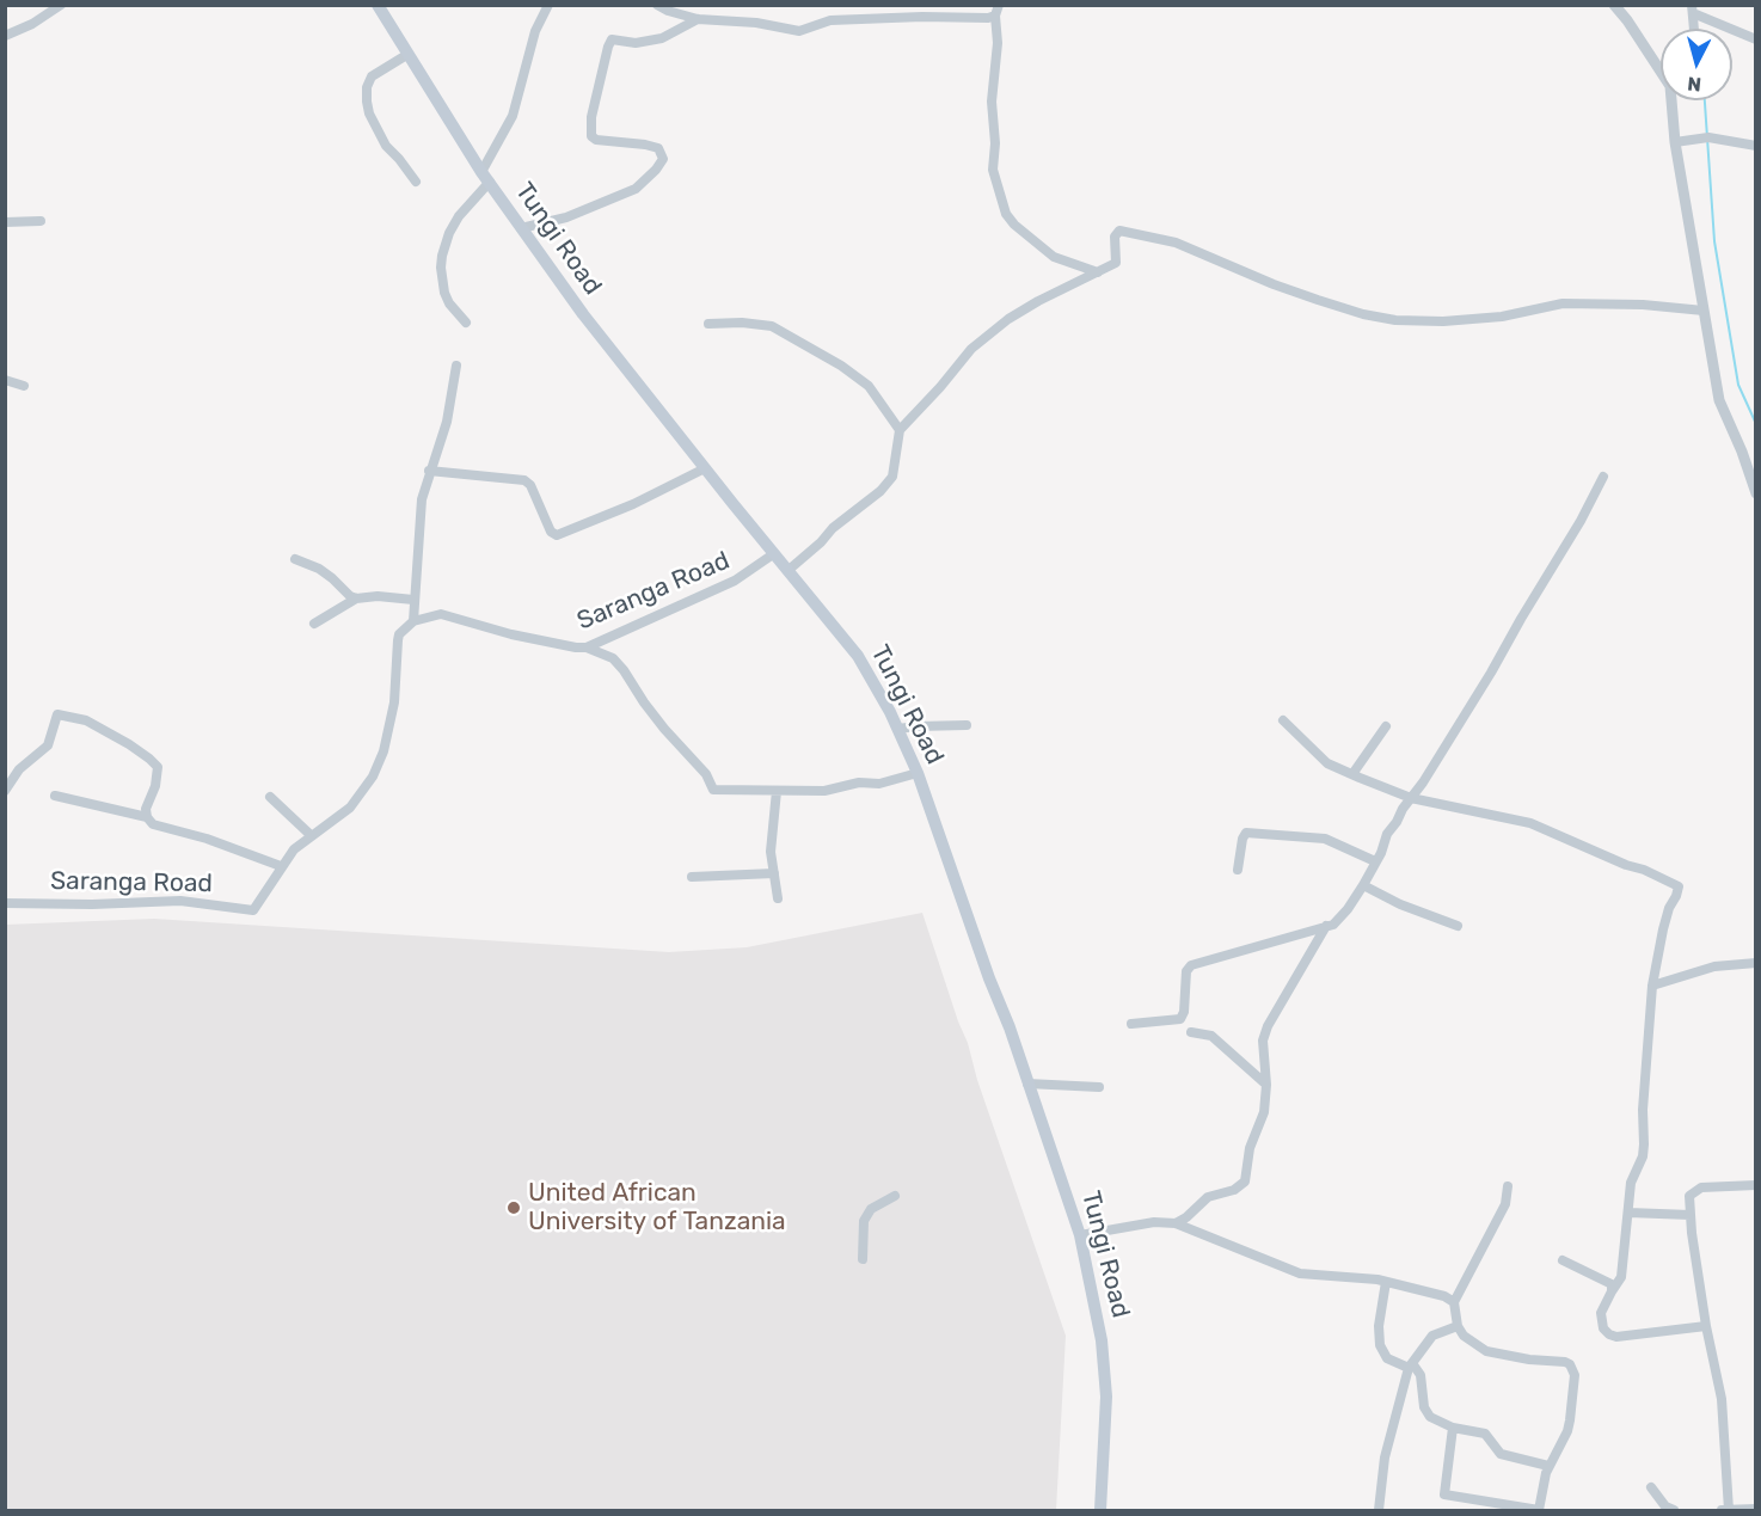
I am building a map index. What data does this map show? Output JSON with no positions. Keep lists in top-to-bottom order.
{
  "streets": {
    "main road": ["Tungi Road"],
    "street": ["Saranga Road"]
  },
  "crossings": [
    ["Tungi Road", "Saranga Road"]
  ],
  "places": ["United African University of Tanzania"],
  "north": "bottom"
}
